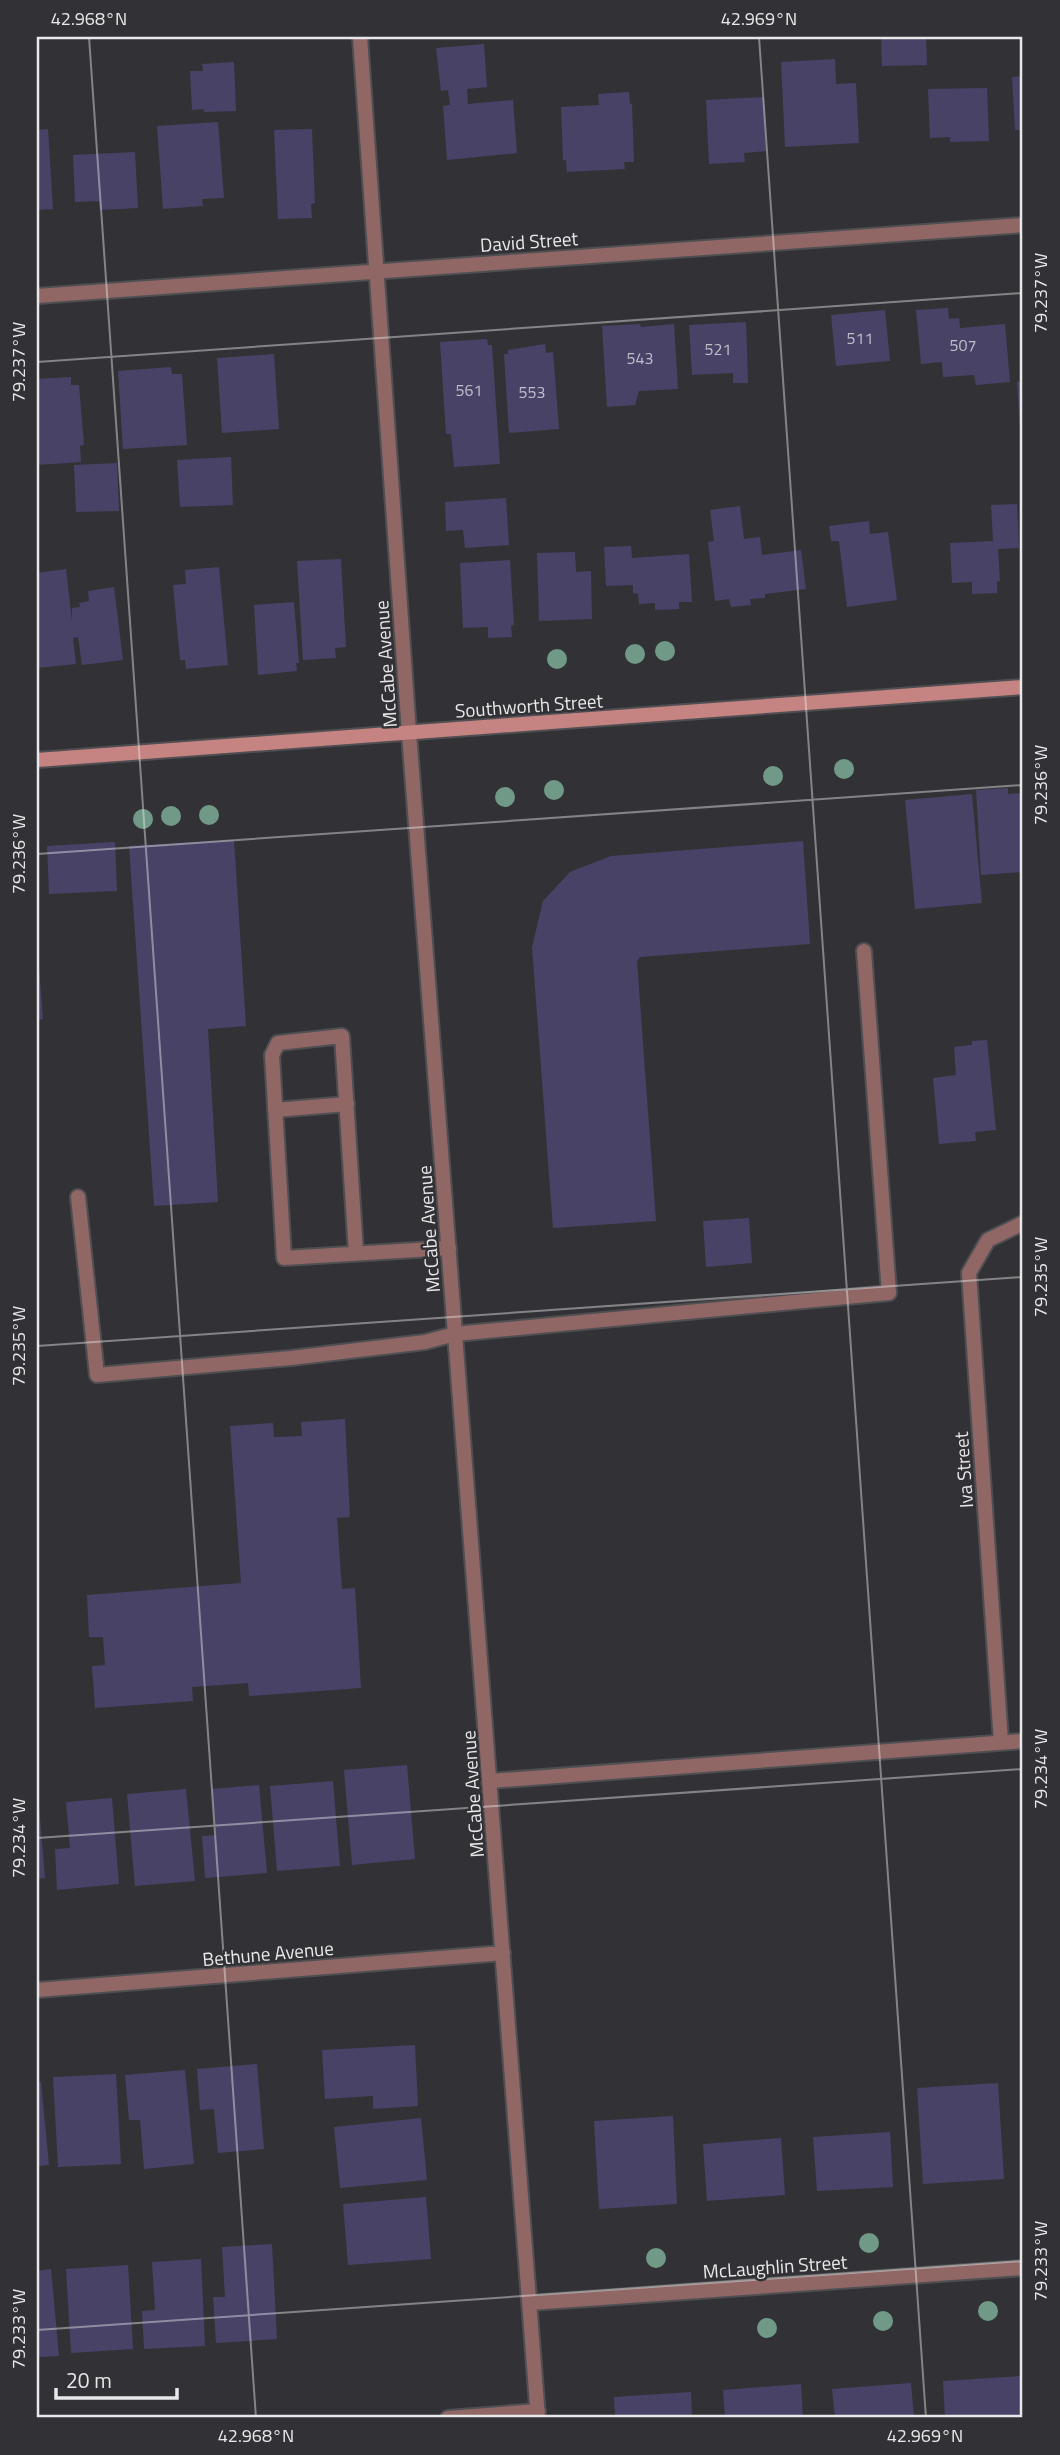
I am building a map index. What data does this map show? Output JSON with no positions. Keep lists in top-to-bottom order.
{
  "streets": {
    "main road": ["Southworth Street"],
    "street": [
      "David Street",
      "McCabe Avenue",
      "Iva Street",
      "Bethune Avenue",
      "McLaughlin Street"
    ]
  },
  "crossings": [
    ["David Street", "McCabe Avenue"],
    ["McCabe Avenue", "Southworth Street"],
    ["McCabe Avenue", "Bethune Avenue"],
    ["McCabe Avenue", "McLaughlin Street"]
  ],
  "house_numbers": [
    "511",
    "507",
    "521",
    "543",
    "561",
    "553"
  ],
  "scale_bar": "20 m",
  "coordinates": [
    "42.968°N",
    "42.969°N",
    "79.237°W",
    "79.236°W",
    "79.235°W",
    "79.234°W",
    "79.233°W"
  ]
}
